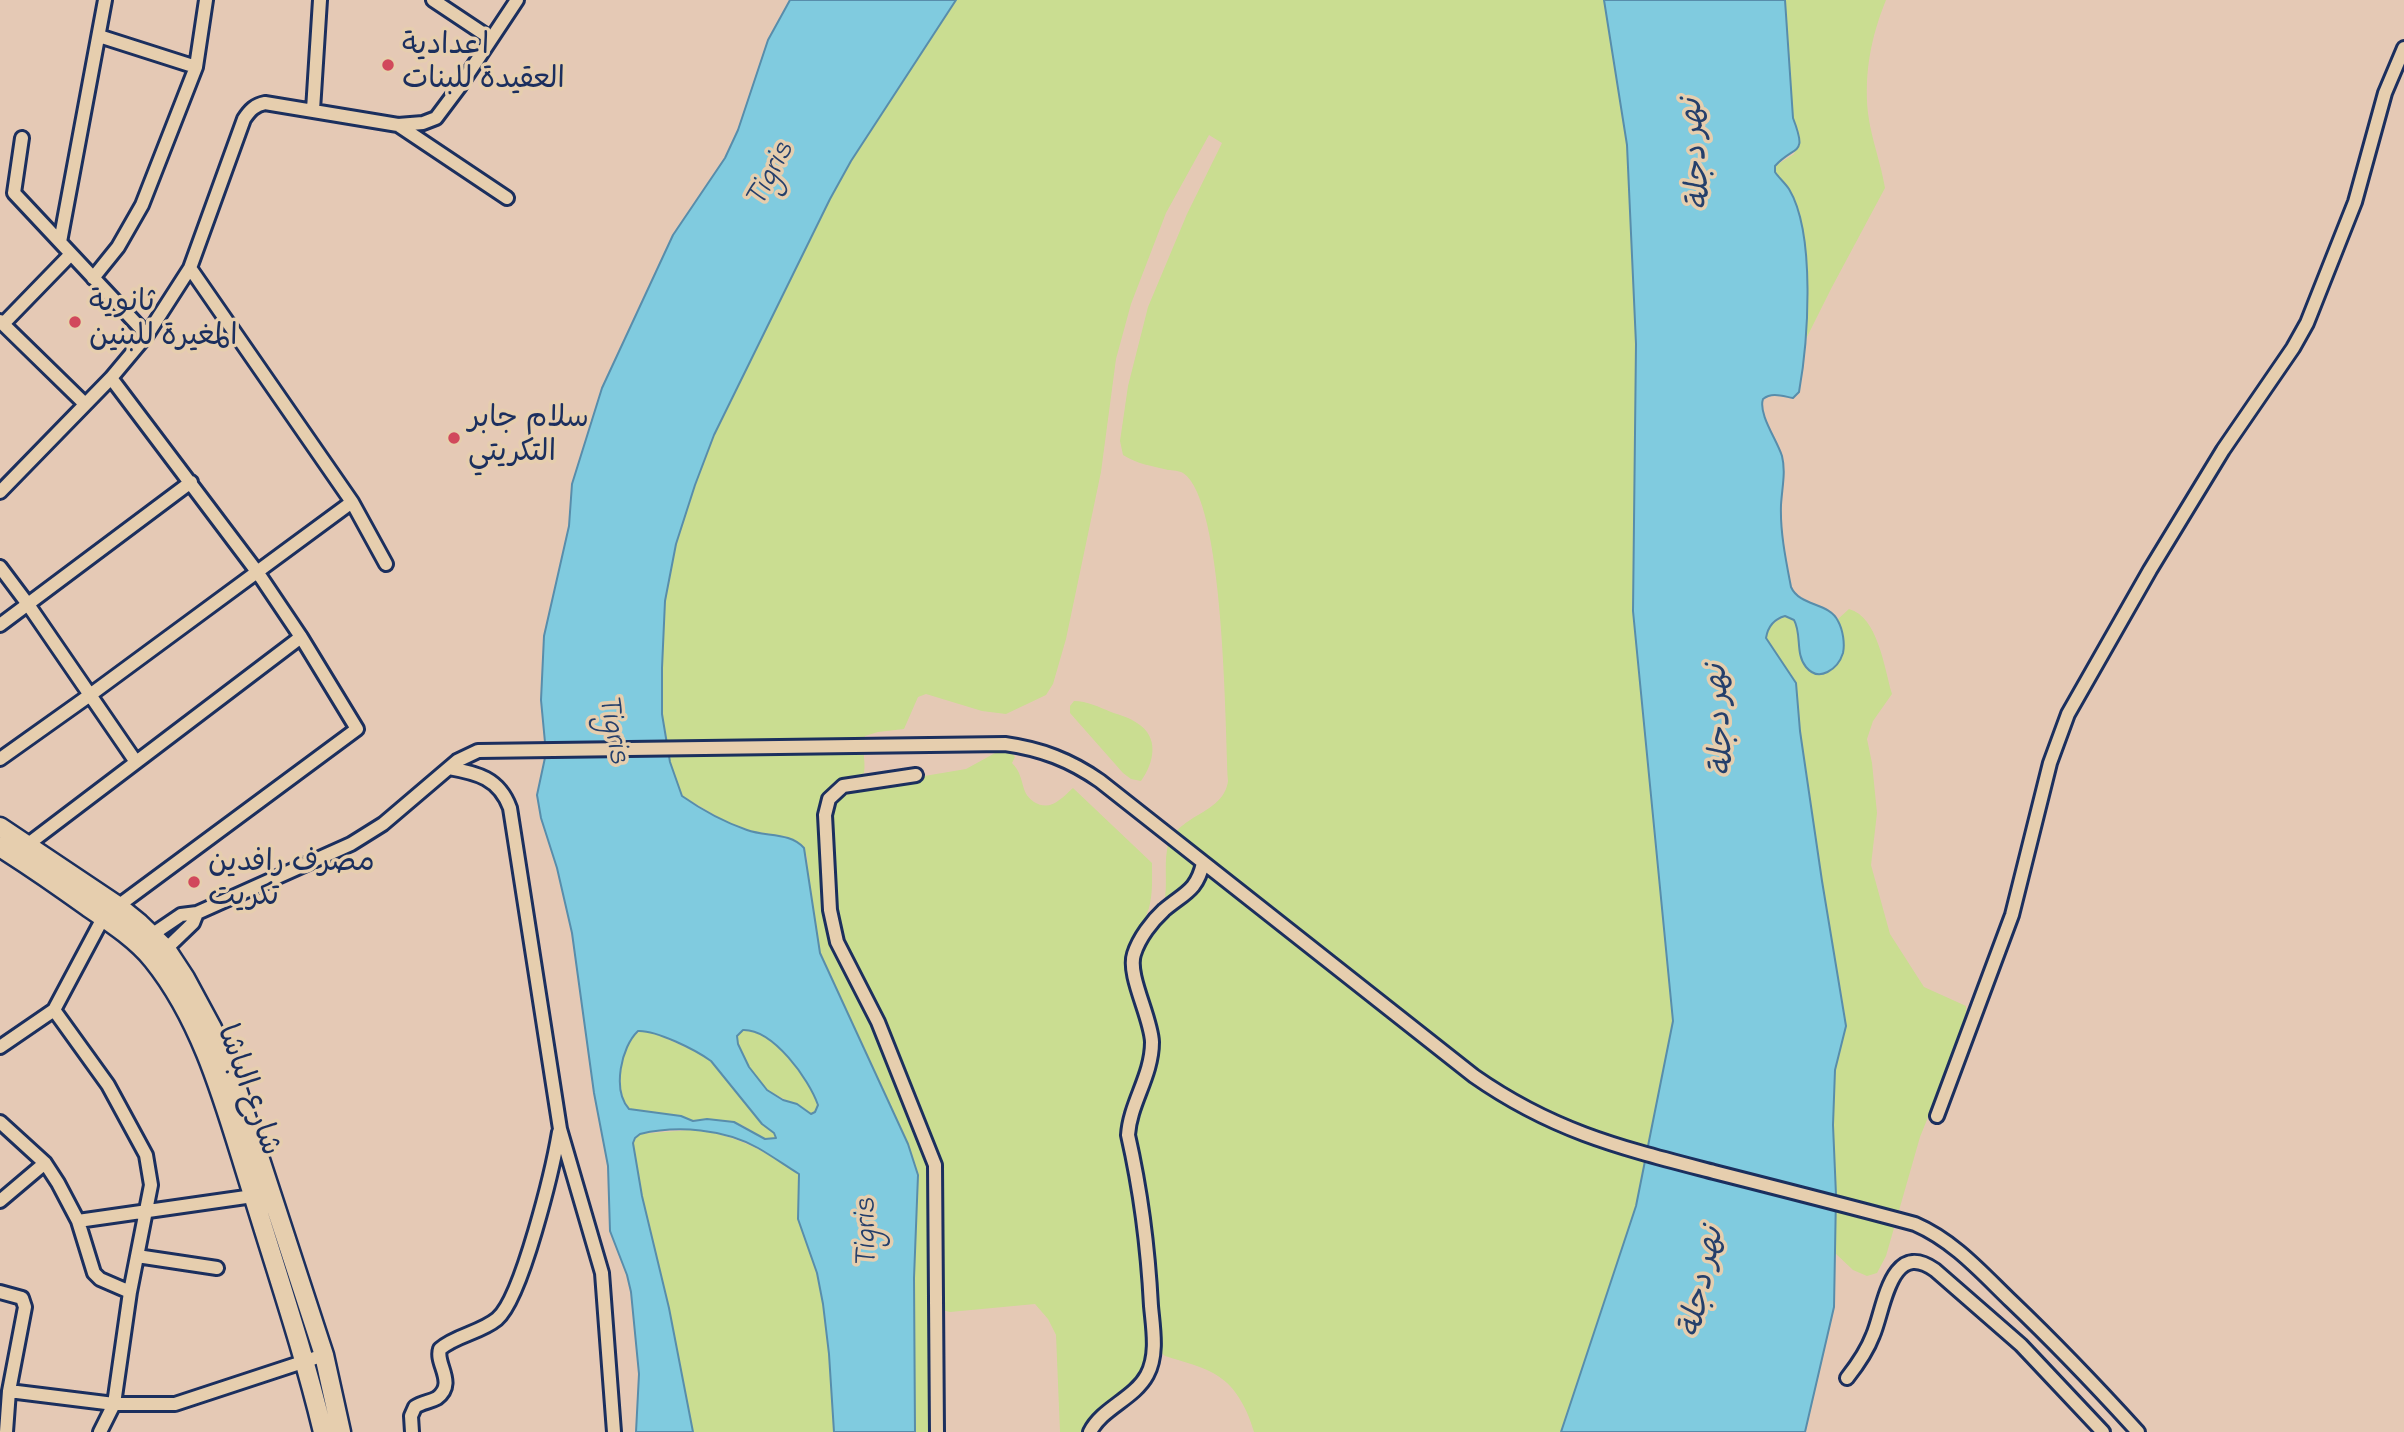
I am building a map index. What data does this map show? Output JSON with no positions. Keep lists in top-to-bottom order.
{
  "streets": {
    "main road": ["شارع الباشا"]
  },
  "water": ["نهر دجلة", "Tigris"],
  "places": [
    "اعدادية العقيدة للبنات",
    "ثانوية المغيرة للبنين",
    "سلام جابر التكريتي",
    "مصرف رافدين تكريت"
  ]
}
